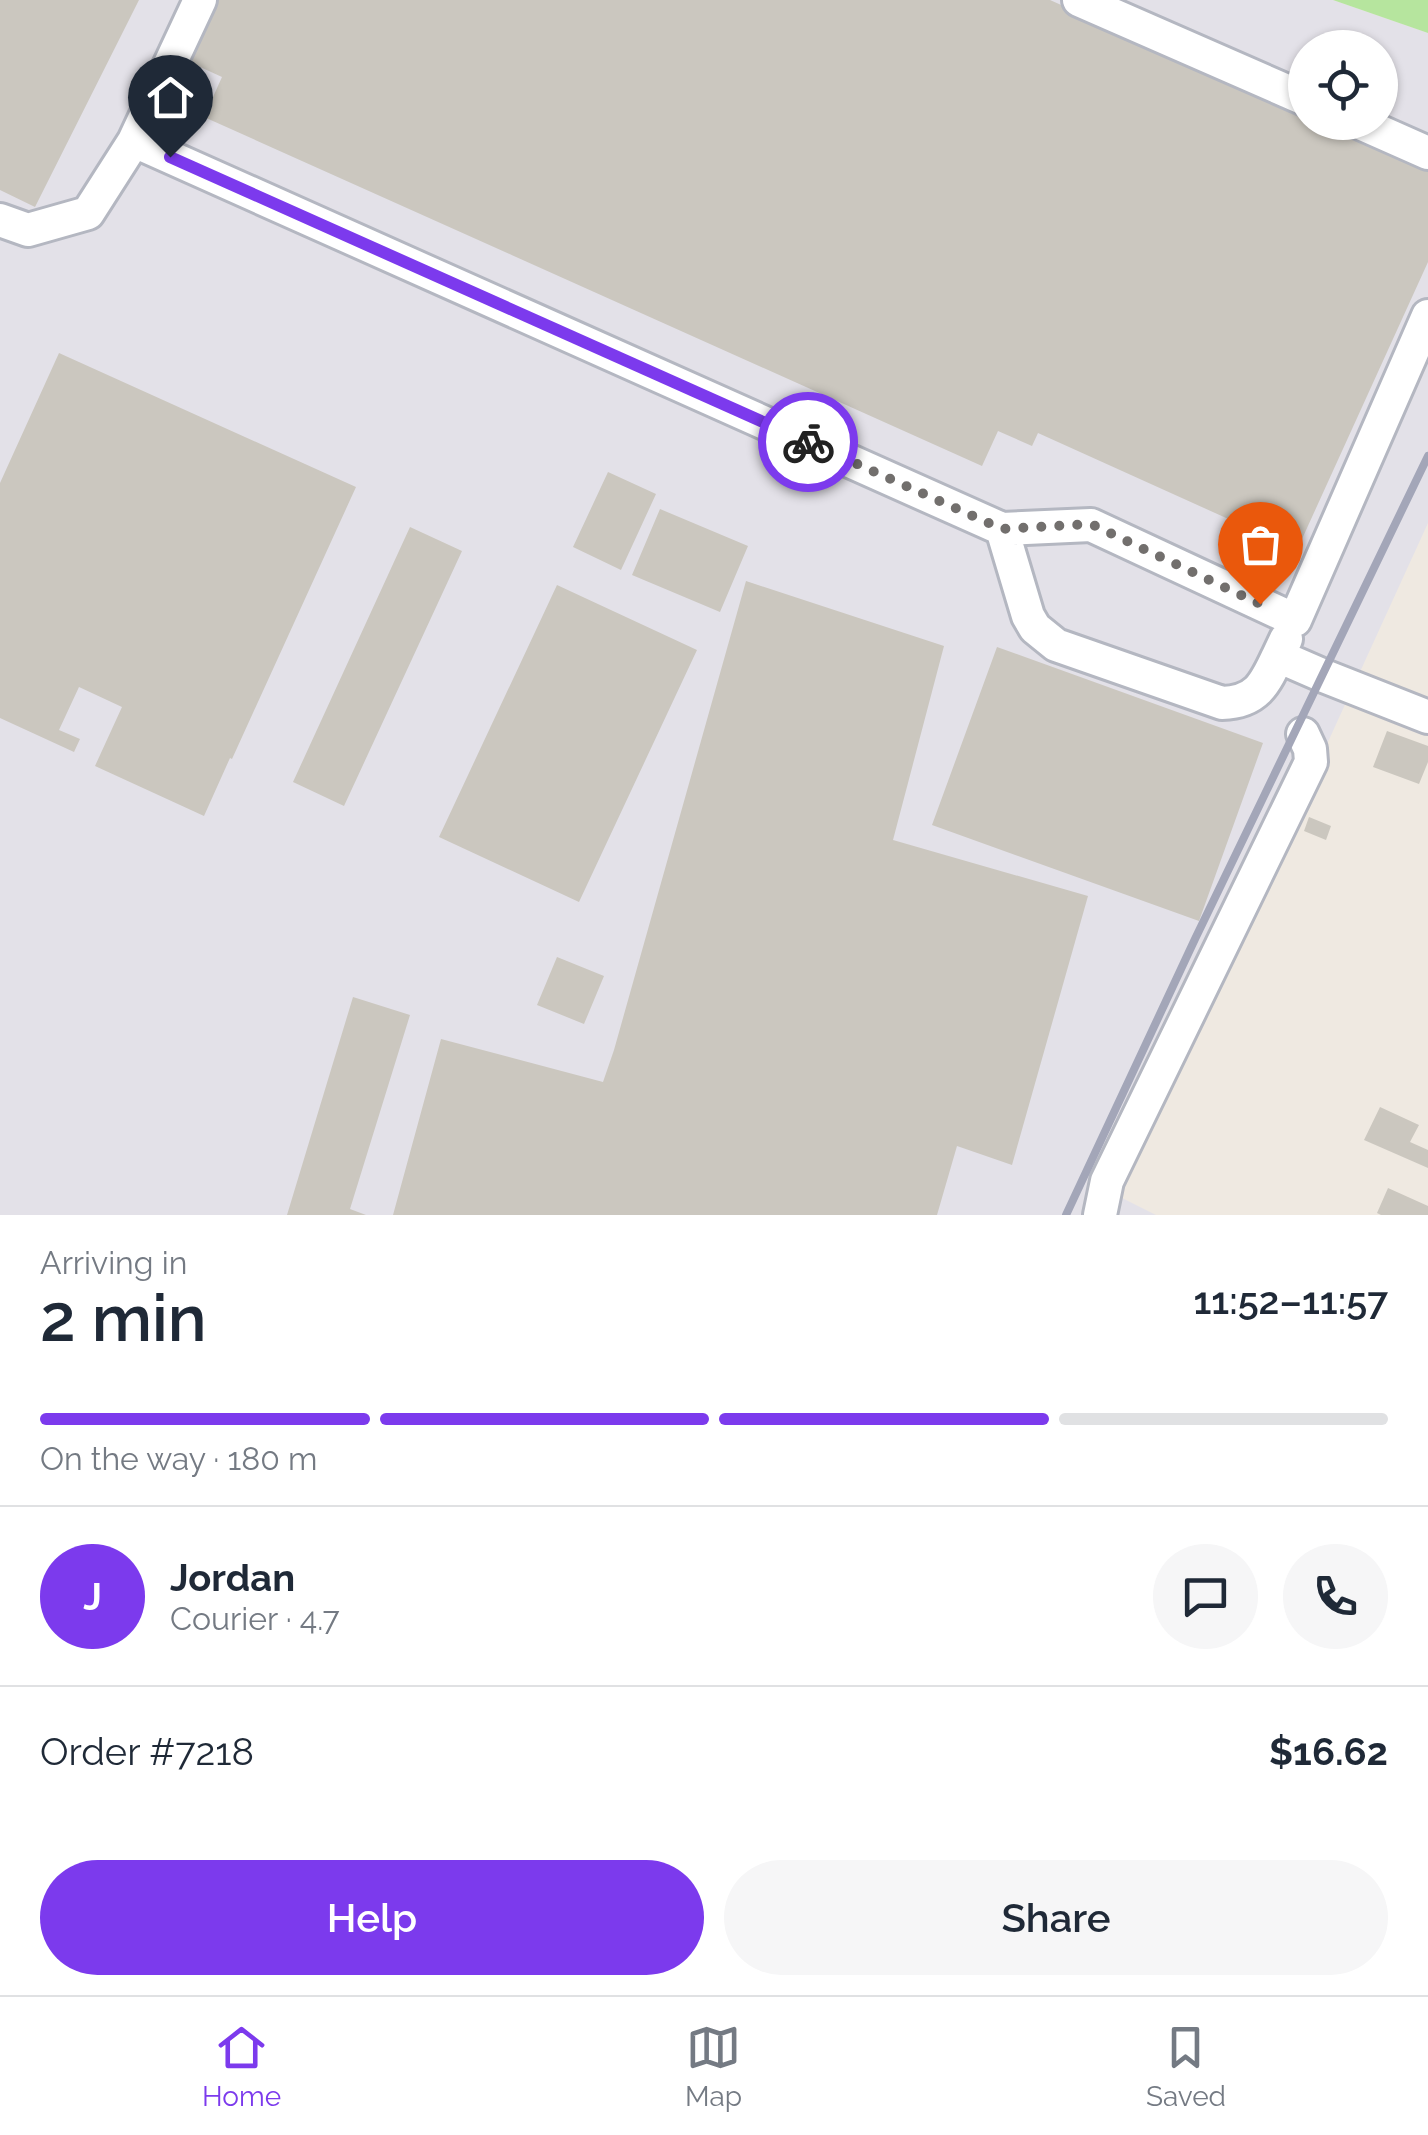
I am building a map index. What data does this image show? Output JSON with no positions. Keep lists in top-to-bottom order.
{
  "page": {
    "heading": ["2 min", "Arriving in", "11:52–11:57"],
    "panel": [
      "Jordan",
      "Courier · 4.7",
      "Order #7218",
      "$16.62"
    ],
    "bar": "On the way · 180 m",
    "round": "J",
    "buttons": ["Help", "Share"],
    "tabs": ["Home", "Map", "Saved"]
  }
}
